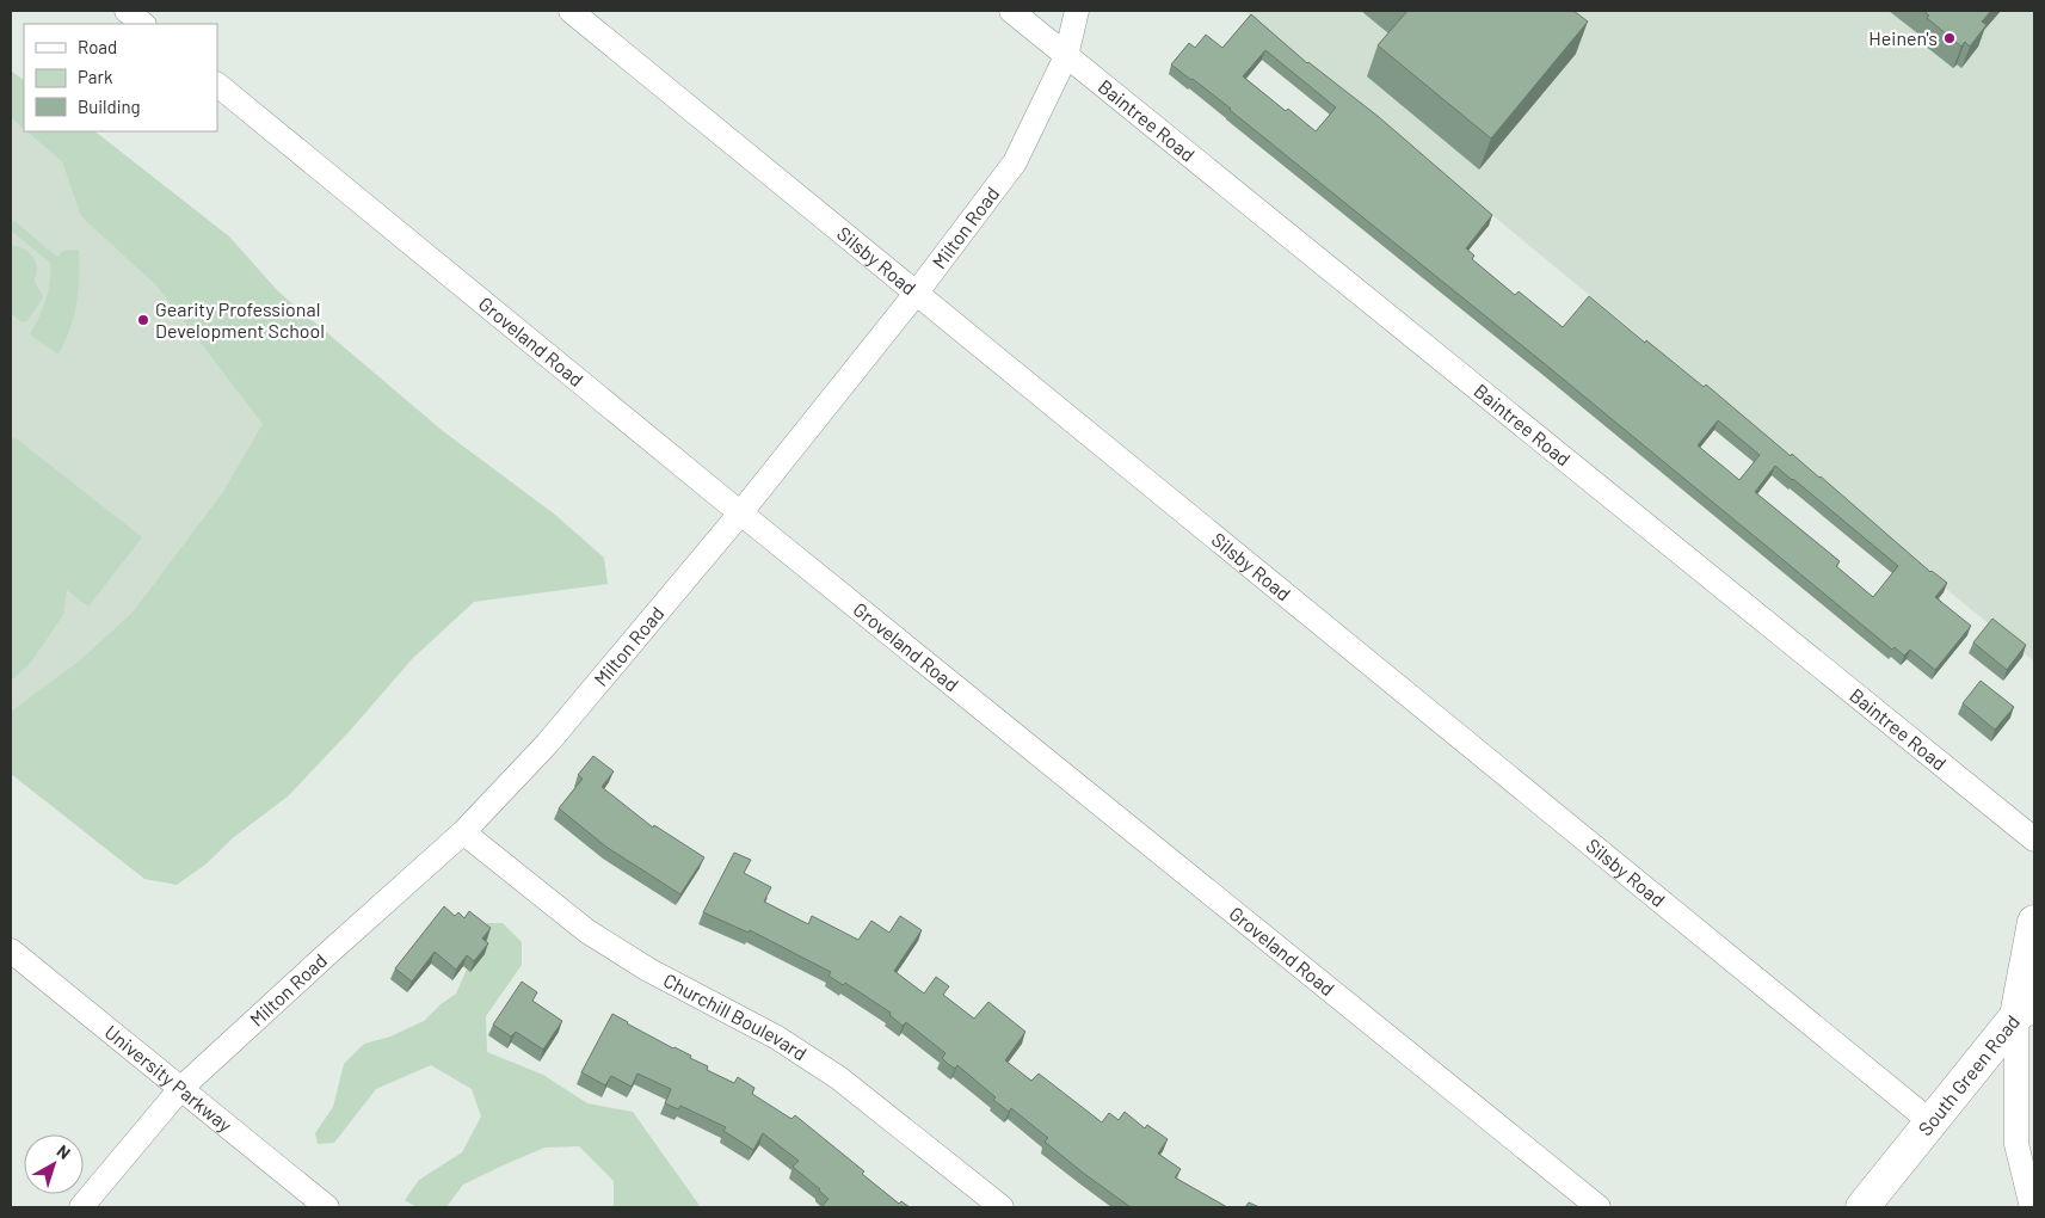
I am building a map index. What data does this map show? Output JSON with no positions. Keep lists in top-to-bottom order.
{
  "streets": {
    "main road": ["South Green Road"],
    "street": [
      "Baintree Road",
      "Milton Road",
      "Silsby Road",
      "Groveland Road",
      "Churchill Boulevard",
      "University Parkway"
    ]
  },
  "crossings": [
    ["Baintree Road", "Milton Road"],
    ["Milton Road", "Silsby Road"],
    ["Milton Road", "Groveland Road"],
    ["Milton Road", "Churchill Boulevard"],
    ["Milton Road", "University Parkway"],
    ["Silsby Road", "South Green Road"]
  ],
  "places": ["Heinen's", "Gearity Professional Development School"],
  "legend": ["Road", "Park", "Building"],
  "north": "top right"
}
